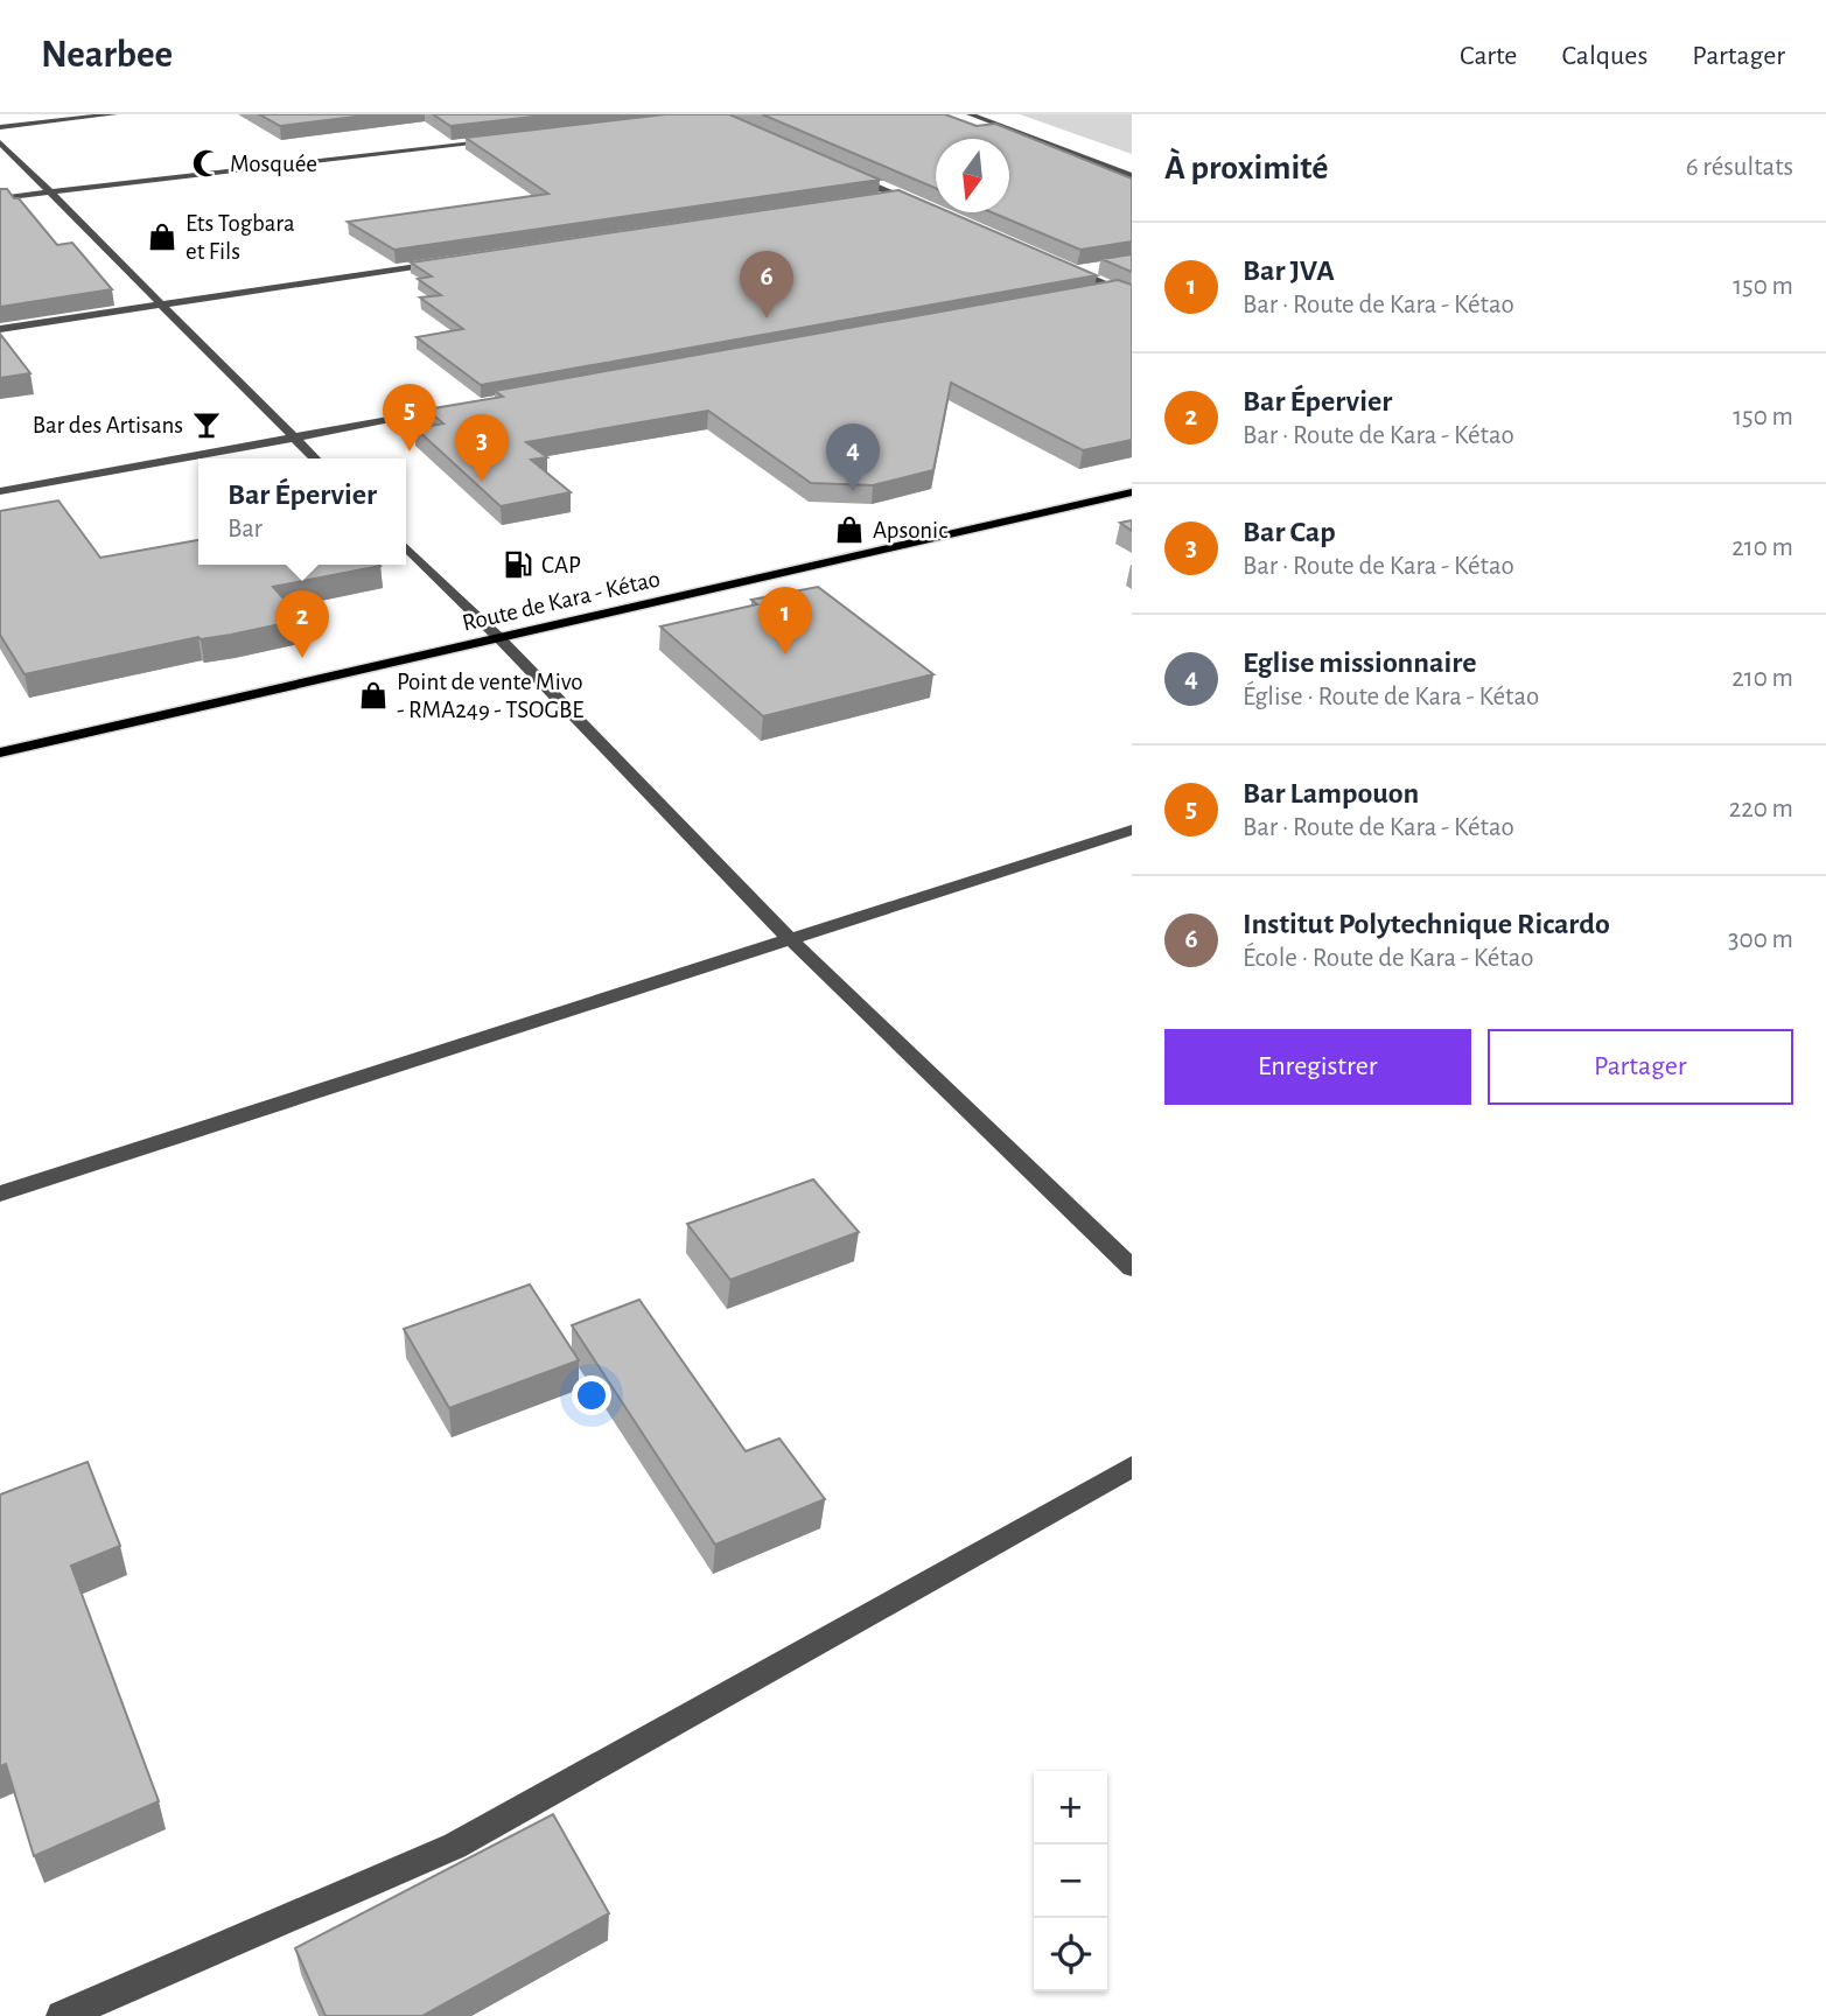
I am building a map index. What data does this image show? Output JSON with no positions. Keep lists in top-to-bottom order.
{
  "streets": {
    "main road": ["Route de Kara - Kétao"]
  },
  "places": {
    "mosque": ["Mosquée"],
    "shop": ["Ets Togbara et Fils", "Apsonic", "Point de vente Mivo - RMA249 - TSOGBE"],
    "bar": ["Bar des Artisans"],
    "fuel station": ["CAP"]
  },
  "north": "bottom",
  "page": {
    "header": "Nearbee",
    "nav": ["Carte", "Calques", "Partager"],
    "heading": ["À proximité", "6 résultats"],
    "list": [
      {
        "mark": "1",
        "name": "Bar JVA",
        "note": "Bar · Route de Kara - Kétao",
        "value": "150 m"
      },
      {
        "mark": "2",
        "name": "Bar Épervier",
        "note": "Bar · Route de Kara - Kétao",
        "value": "150 m"
      },
      {
        "mark": "3",
        "name": "Bar Cap",
        "note": "Bar · Route de Kara - Kétao",
        "value": "210 m"
      },
      {
        "mark": "4",
        "name": "Eglise missionnaire",
        "note": "Église · Route de Kara - Kétao",
        "value": "210 m"
      },
      {
        "mark": "5",
        "name": "Bar Lampouon",
        "note": "Bar · Route de Kara - Kétao",
        "value": "220 m"
      },
      {
        "mark": "6",
        "name": "Institut Polytechnique Ricardo",
        "note": "École · Route de Kara - Kétao",
        "value": "300 m"
      }
    ],
    "pins": [
      "6",
      "5",
      "3",
      "4",
      "1",
      "2"
    ],
    "popup": ["Bar Épervier", "Bar"],
    "buttons": ["Enregistrer", "Partager"],
    "map_buttons": ["+", "−"]
  }
}
